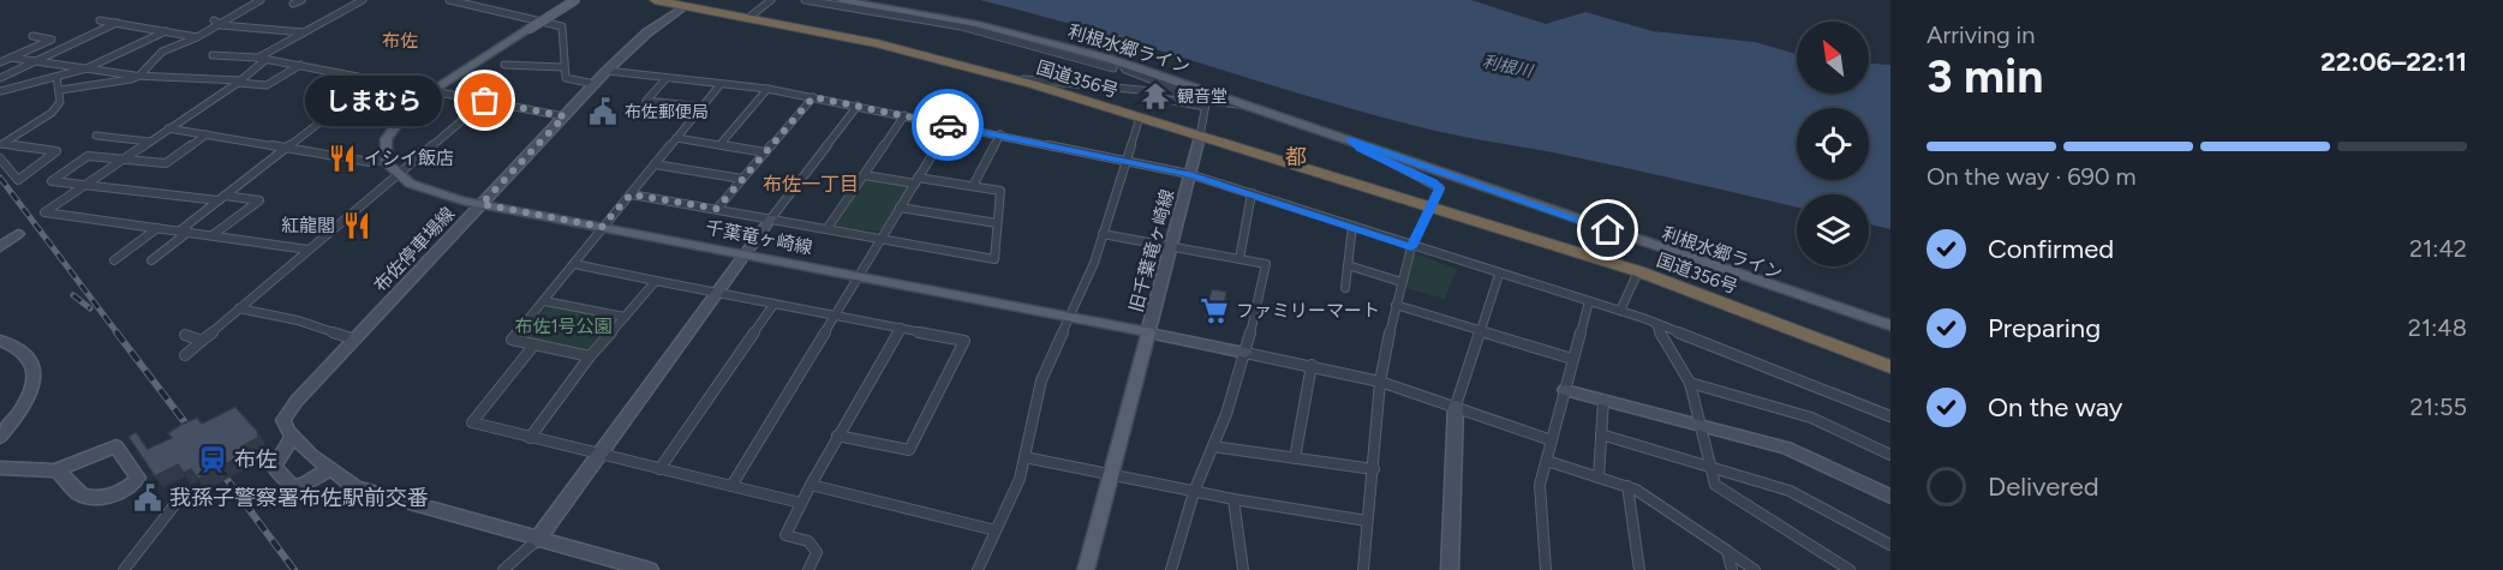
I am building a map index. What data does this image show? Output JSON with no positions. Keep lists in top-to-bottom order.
{
  "streets": {
    "highway": ["国道356号"],
    "main road": ["利根水郷ライン", "千葉竜ヶ崎線"],
    "street": ["布佐停車場線", "旧千葉竜ヶ崎線"]
  },
  "crossings": [
    ["国道356号", "布佐停車場線"],
    ["国道356号", "旧千葉竜ヶ崎線"],
    ["千葉竜ヶ崎線", "布佐停車場線"],
    ["千葉竜ヶ崎線", "旧千葉竜ヶ崎線"]
  ],
  "districts": ["布佐", "都", "布佐一丁目"],
  "water": ["利根川"],
  "parks": ["布佐1号公園"],
  "places": {
    "temple": ["観音堂"],
    "other": ["しまむら"],
    "public building": ["布佐郵便局", "我孫子警察署布佐駅前交番"],
    "restaurant": ["イシイ飯店", "紅龍閣"],
    "supermarket": ["ファミリーマート"],
    "station": ["布佐"]
  },
  "north": "top left",
  "page": {
    "heading": ["3 min", "Arriving in", "22:06–22:11"],
    "bubble": "しまむら",
    "bar": "On the way · 690 m",
    "list": [
      ["Confirmed", "21:42"],
      ["Preparing", "21:48"],
      ["On the way", "21:55"],
      "Delivered"
    ]
  }
}
